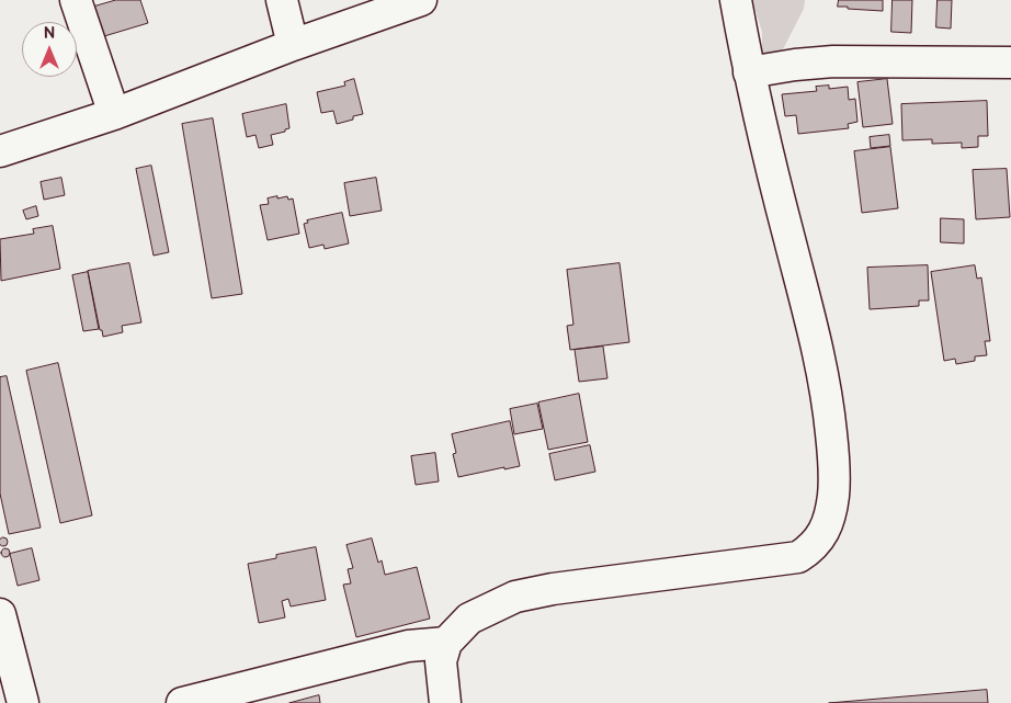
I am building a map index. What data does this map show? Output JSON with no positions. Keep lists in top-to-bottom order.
{
  "north": "top"
}
